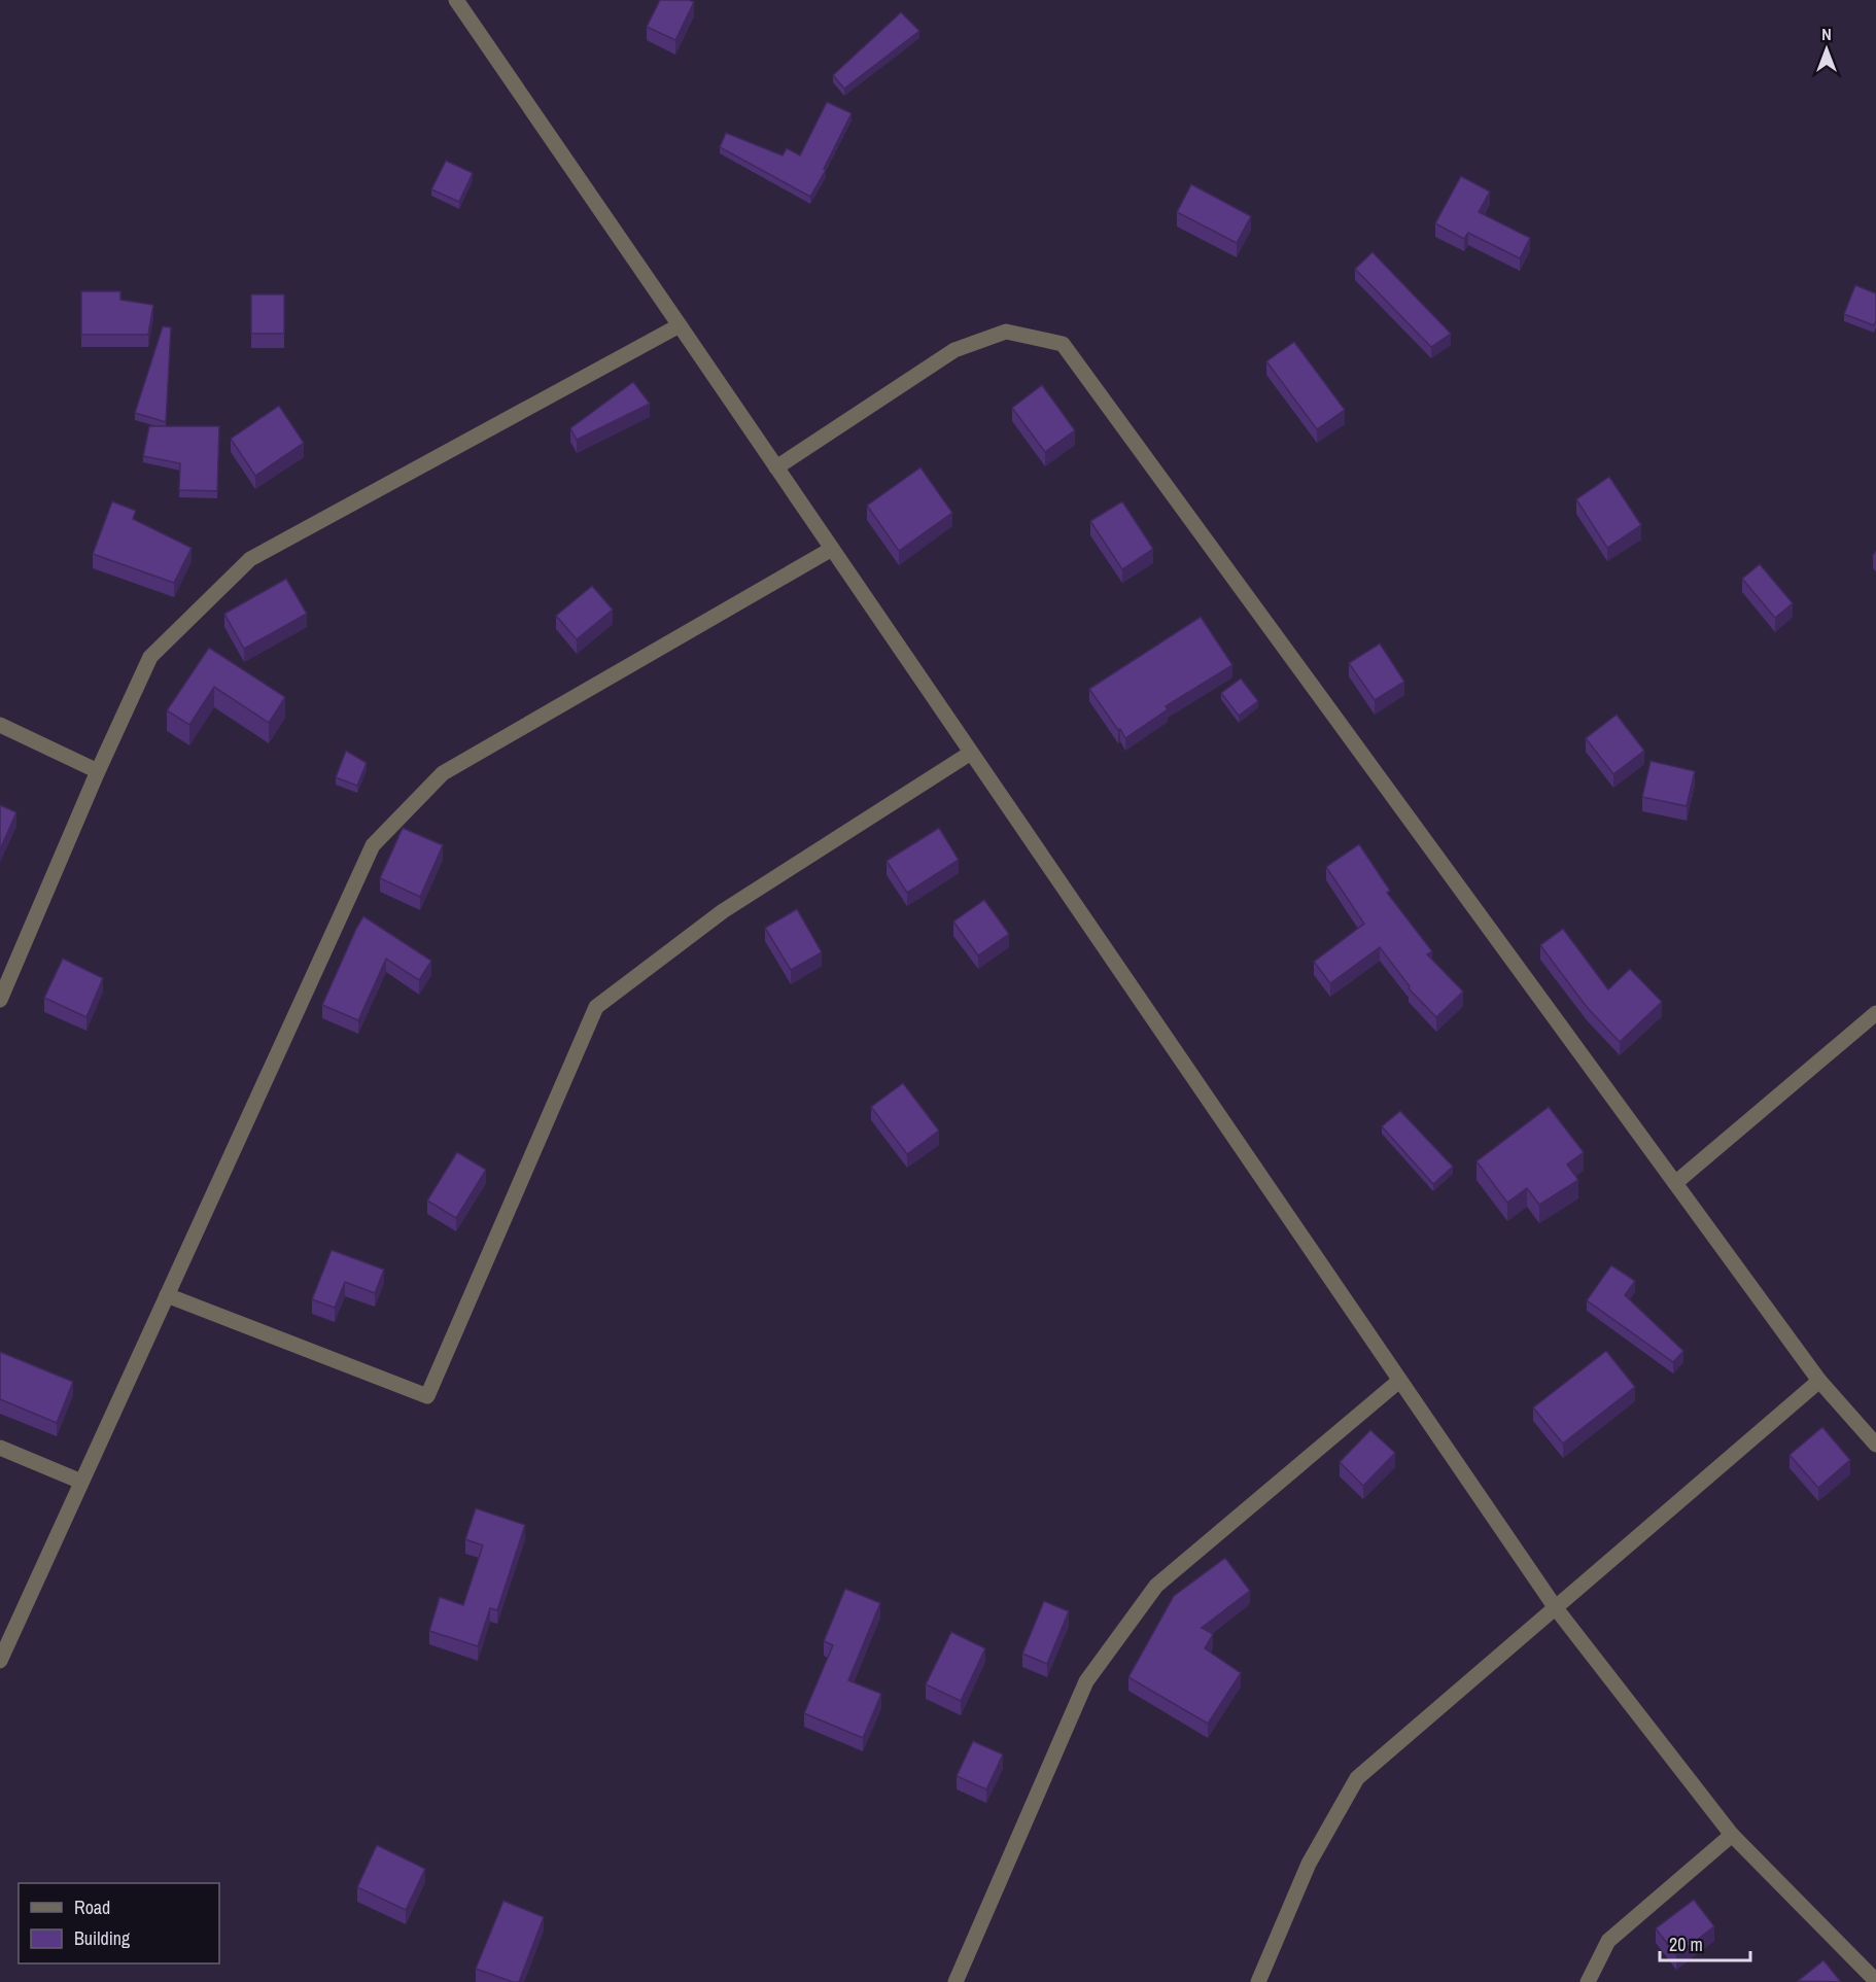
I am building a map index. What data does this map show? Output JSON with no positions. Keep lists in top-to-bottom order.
{
  "legend": ["Road", "Building"],
  "scale_bar": "20 m",
  "north": "top"
}
